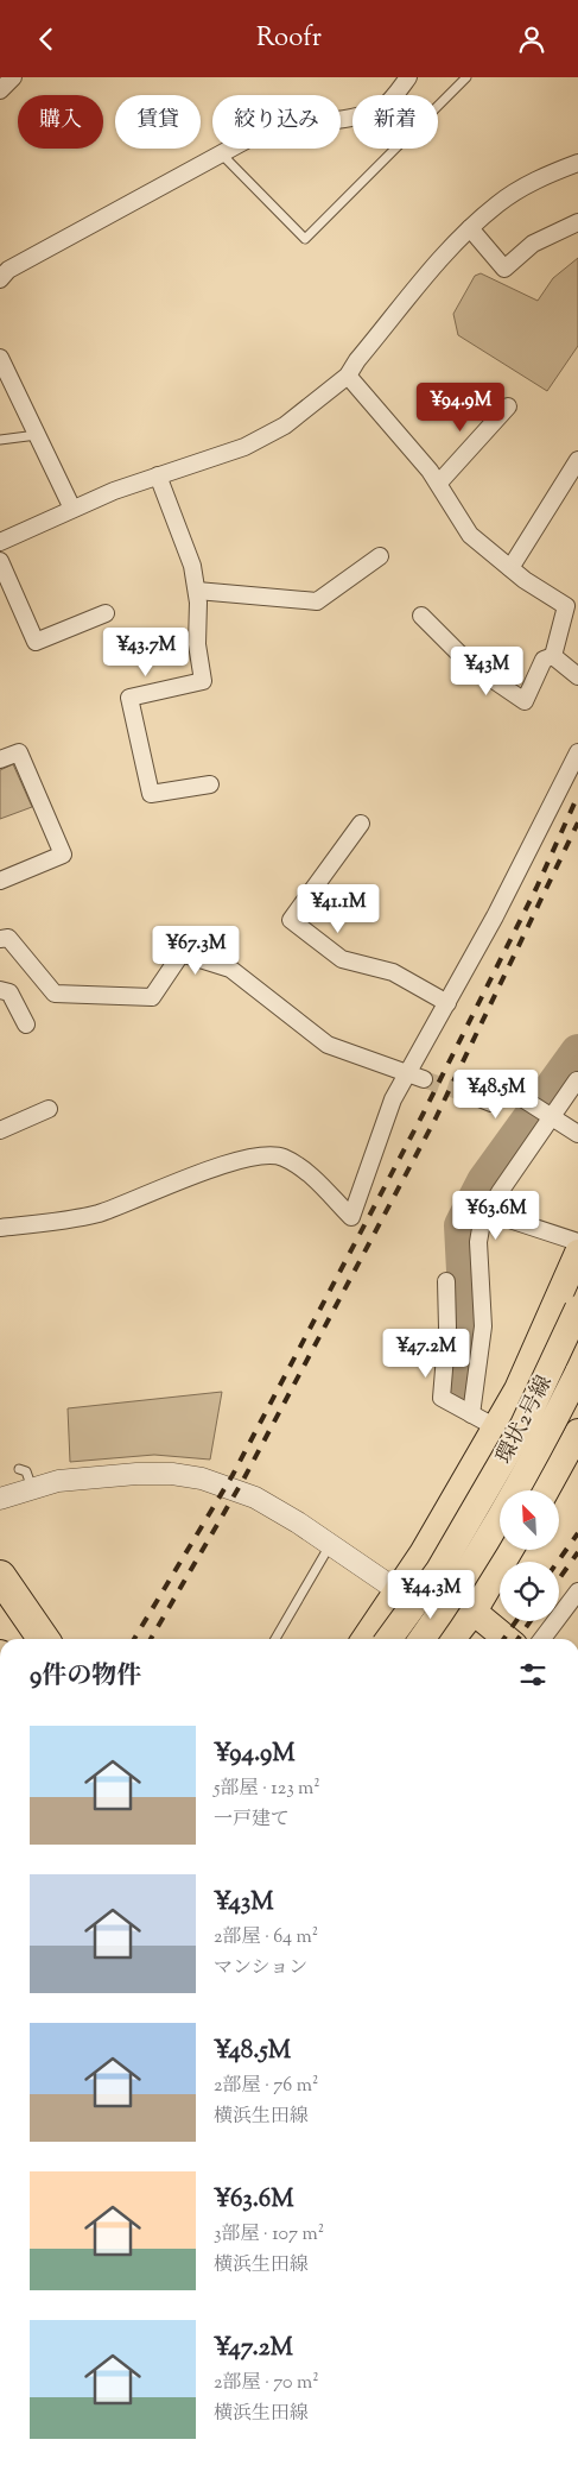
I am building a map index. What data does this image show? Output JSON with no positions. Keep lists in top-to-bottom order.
{
  "streets": {
    "main road": ["環状2号線"]
  },
  "north": "top left",
  "page": {
    "header": "Roofr",
    "chip": [
      "購入",
      "賃貸",
      "絞り込み",
      "新着"
    ],
    "price": [
      "¥94.9M",
      "¥43.7M",
      "¥43M",
      "¥41.1M",
      "¥67.3M",
      "¥48.5M",
      "¥63.6M",
      "¥47.2M",
      "¥44.3M"
    ],
    "heading": "9件の物件",
    "list": [
      {
        "name": "¥94.9M",
        "note": "5部屋 · 123 m² · 一戸建て"
      },
      {
        "name": "¥43M",
        "note": "2部屋 · 64 m² · マンション"
      },
      {
        "name": "¥48.5M",
        "note": "2部屋 · 76 m² · 横浜生田線"
      },
      {
        "name": "¥63.6M",
        "note": "3部屋 · 107 m² · 横浜生田線"
      },
      {
        "name": "¥47.2M",
        "note": "2部屋 · 70 m² · 横浜生田線"
      }
    ]
  }
}
